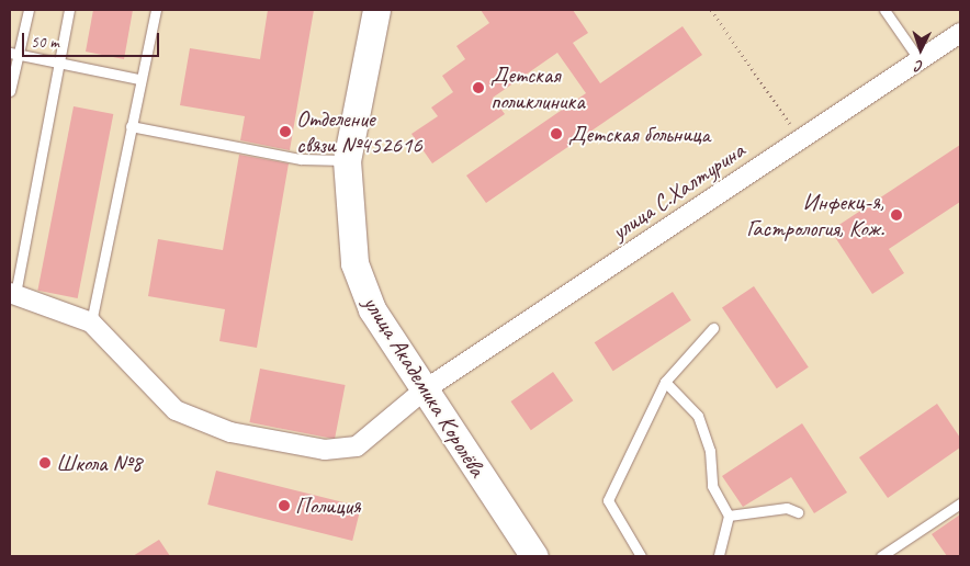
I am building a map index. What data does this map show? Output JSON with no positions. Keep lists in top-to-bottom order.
{
  "streets": {
    "street": ["улица С.Халтурина", "улица Академика Королёва"]
  },
  "crossings": [
    ["улица С.Халтурина", "улица Академика Королёва"]
  ],
  "places": [
    "Детская поликлиника",
    "Отделение связи №452616",
    "Детская больница",
    "Инфекц-я, Гастрология, Кож.",
    "Школа №8",
    "Полиция"
  ],
  "scale_bar": "50 m",
  "north": "bottom"
}
